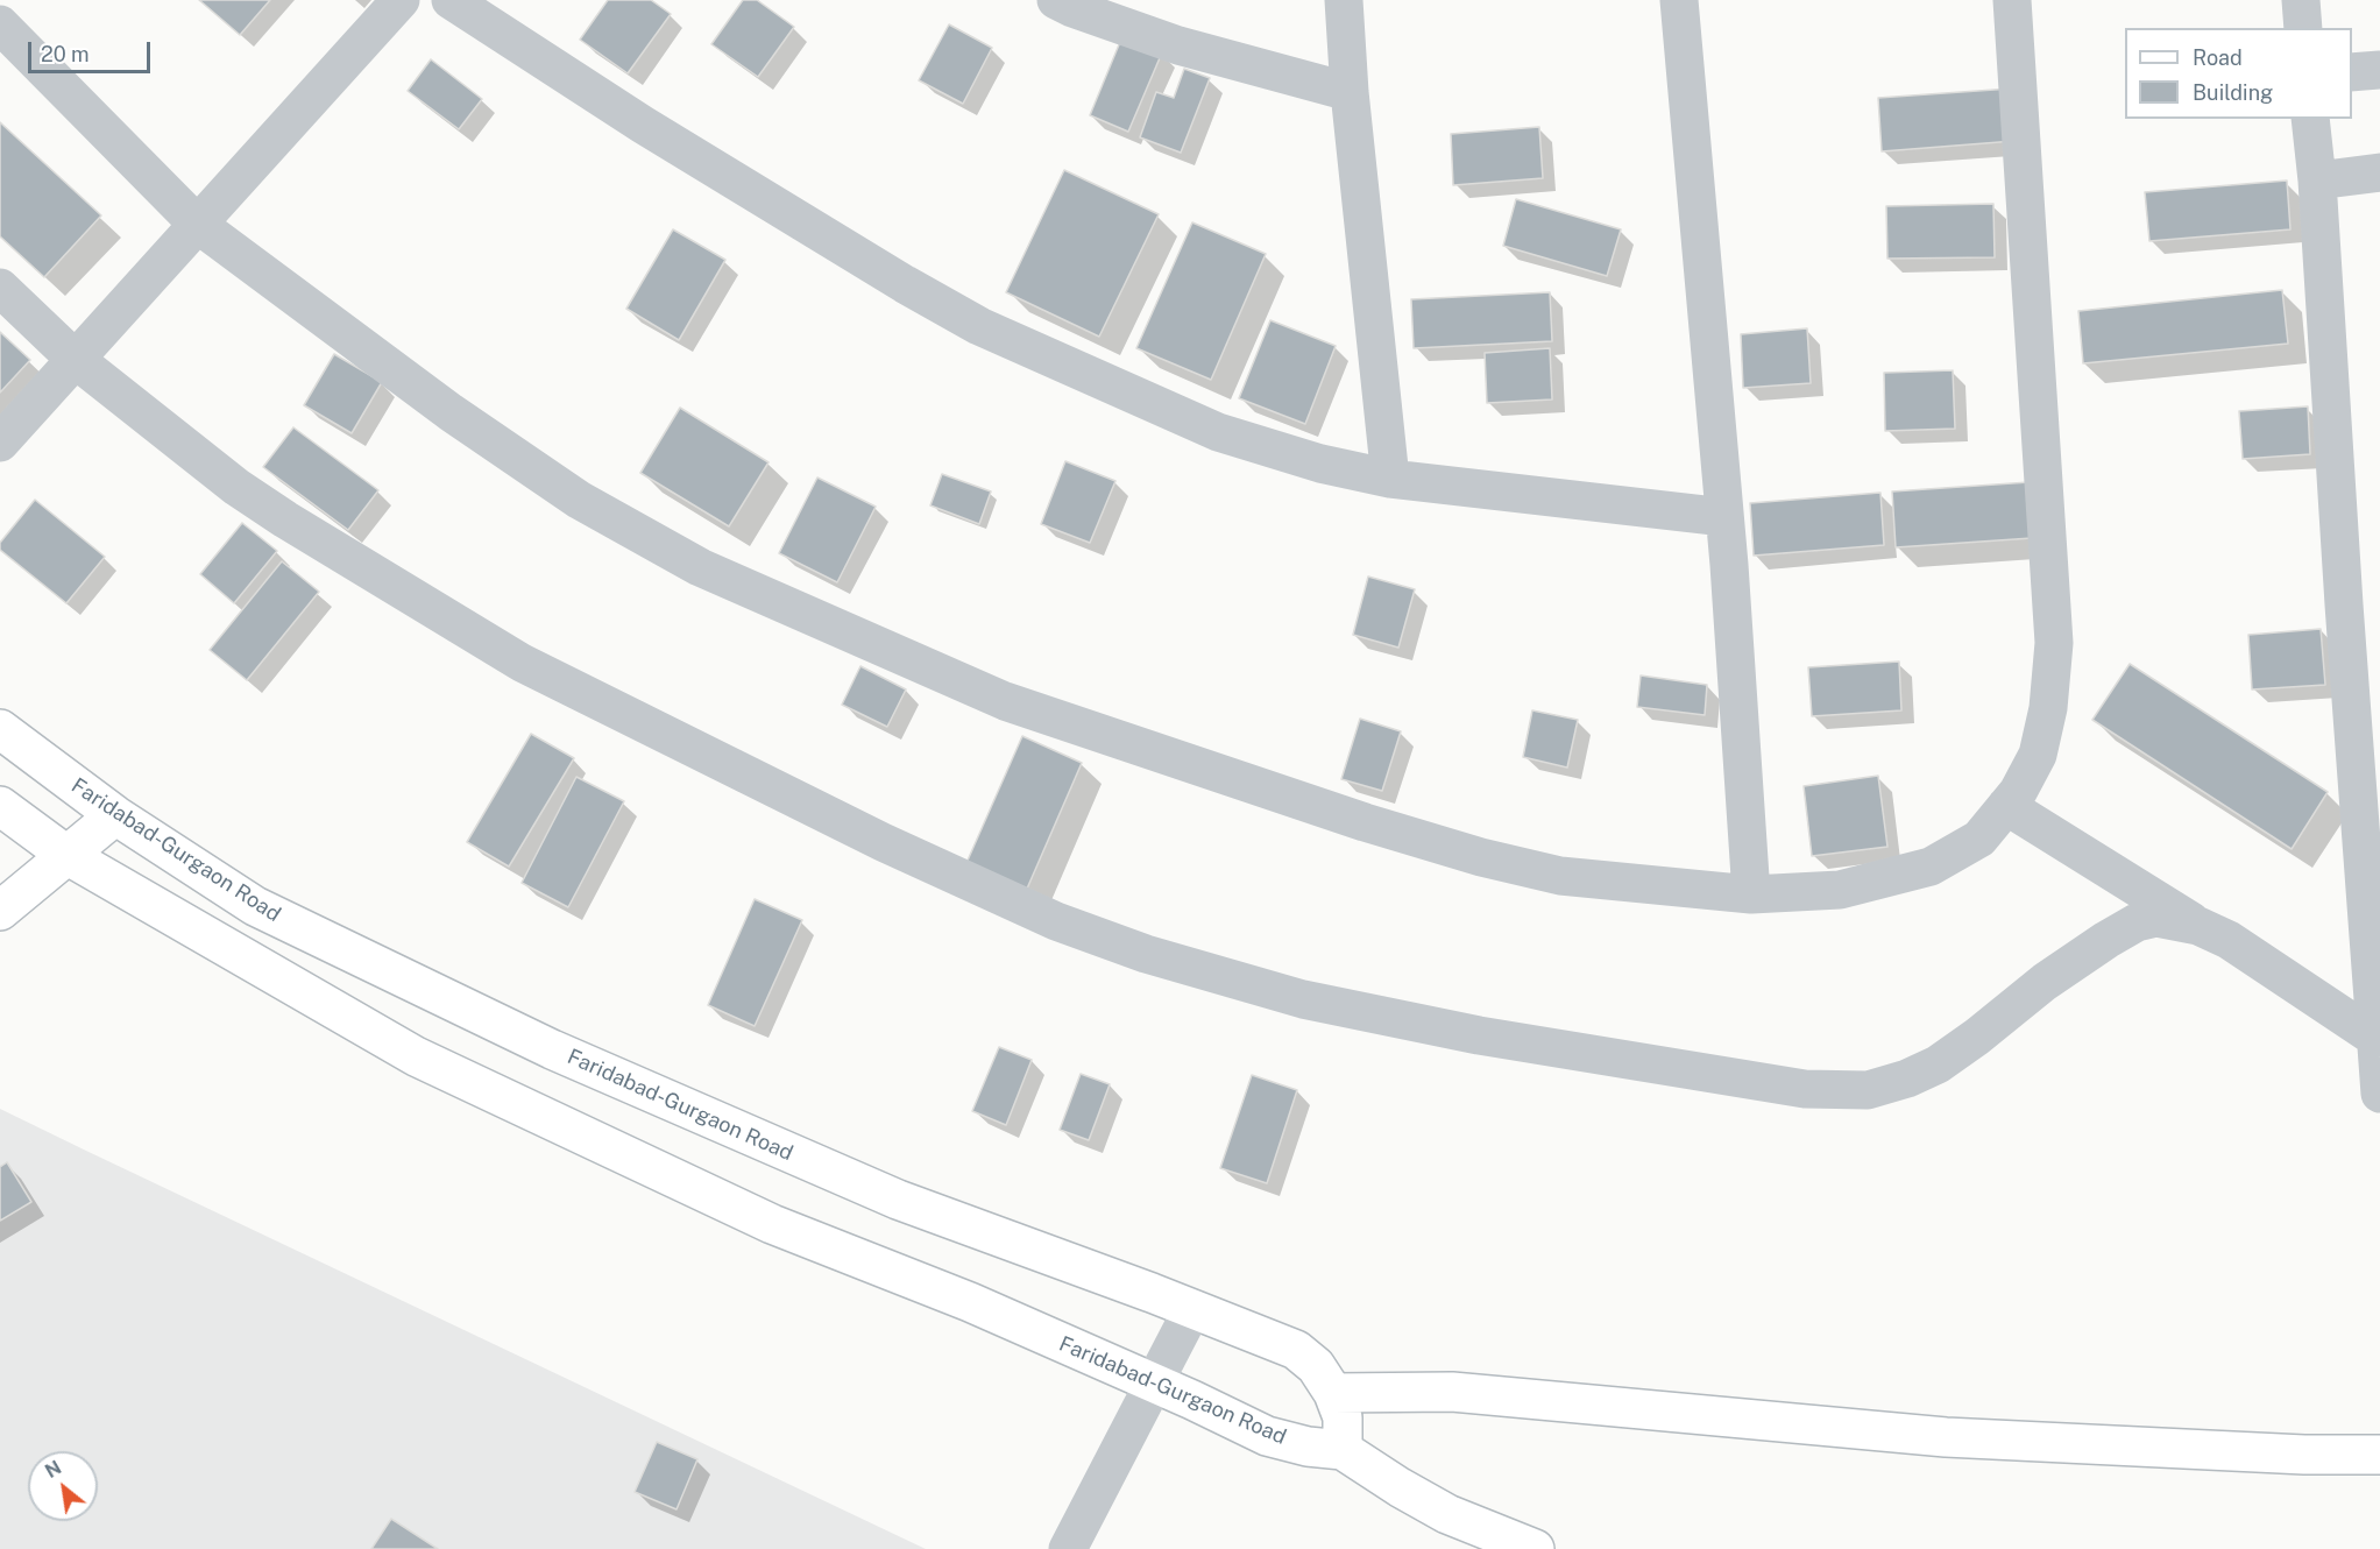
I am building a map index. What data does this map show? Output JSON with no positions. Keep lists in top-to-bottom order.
{
  "streets": {
    "main road": ["Faridabad-Gurgaon Road"]
  },
  "legend": ["Road", "Building"],
  "scale_bar": "20 m",
  "north": "top left"
}
